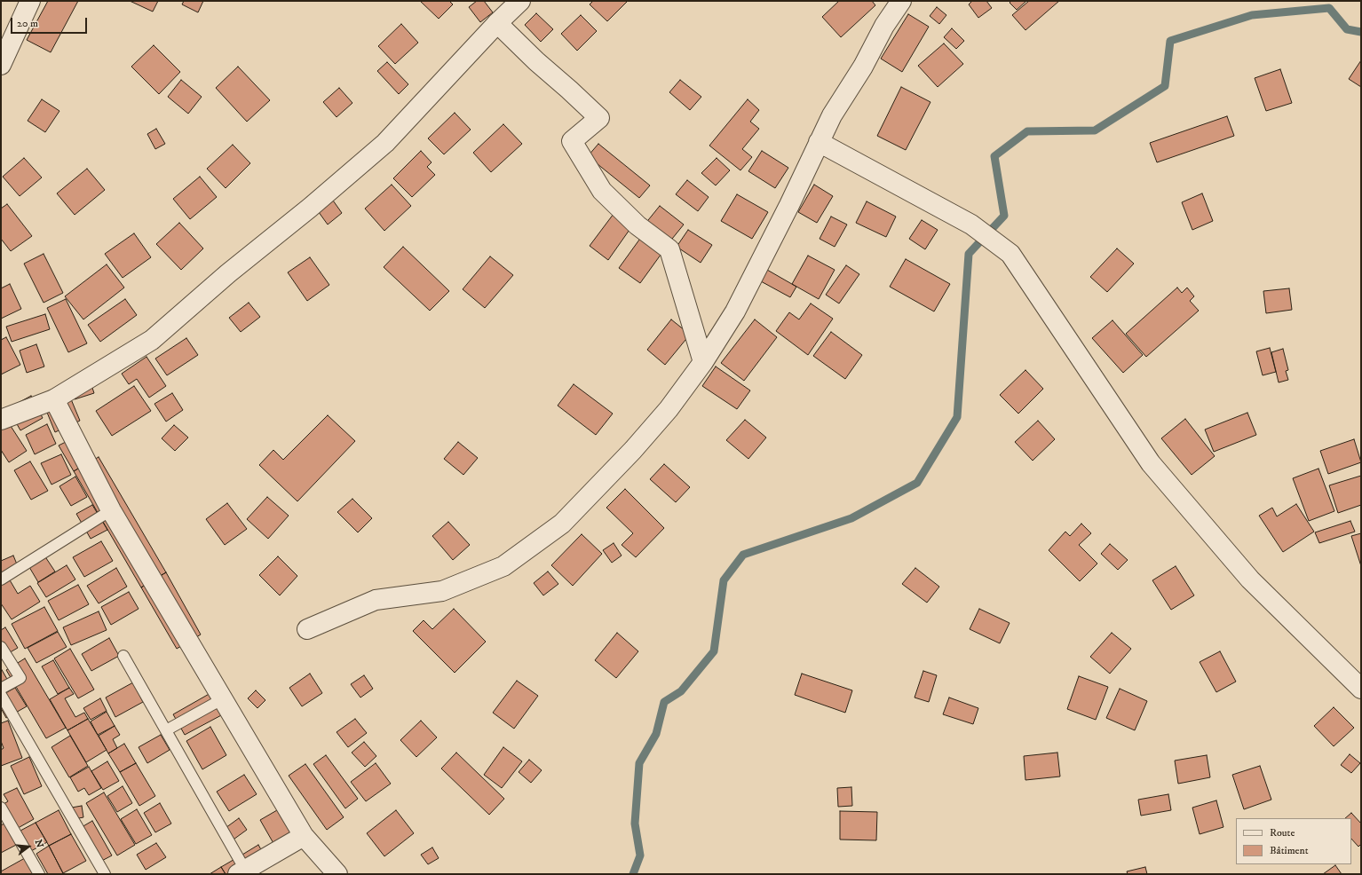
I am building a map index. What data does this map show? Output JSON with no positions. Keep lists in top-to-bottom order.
{
  "legend": ["Route", "Bâtiment"],
  "scale_bar": "20 m",
  "north": "right"
}
